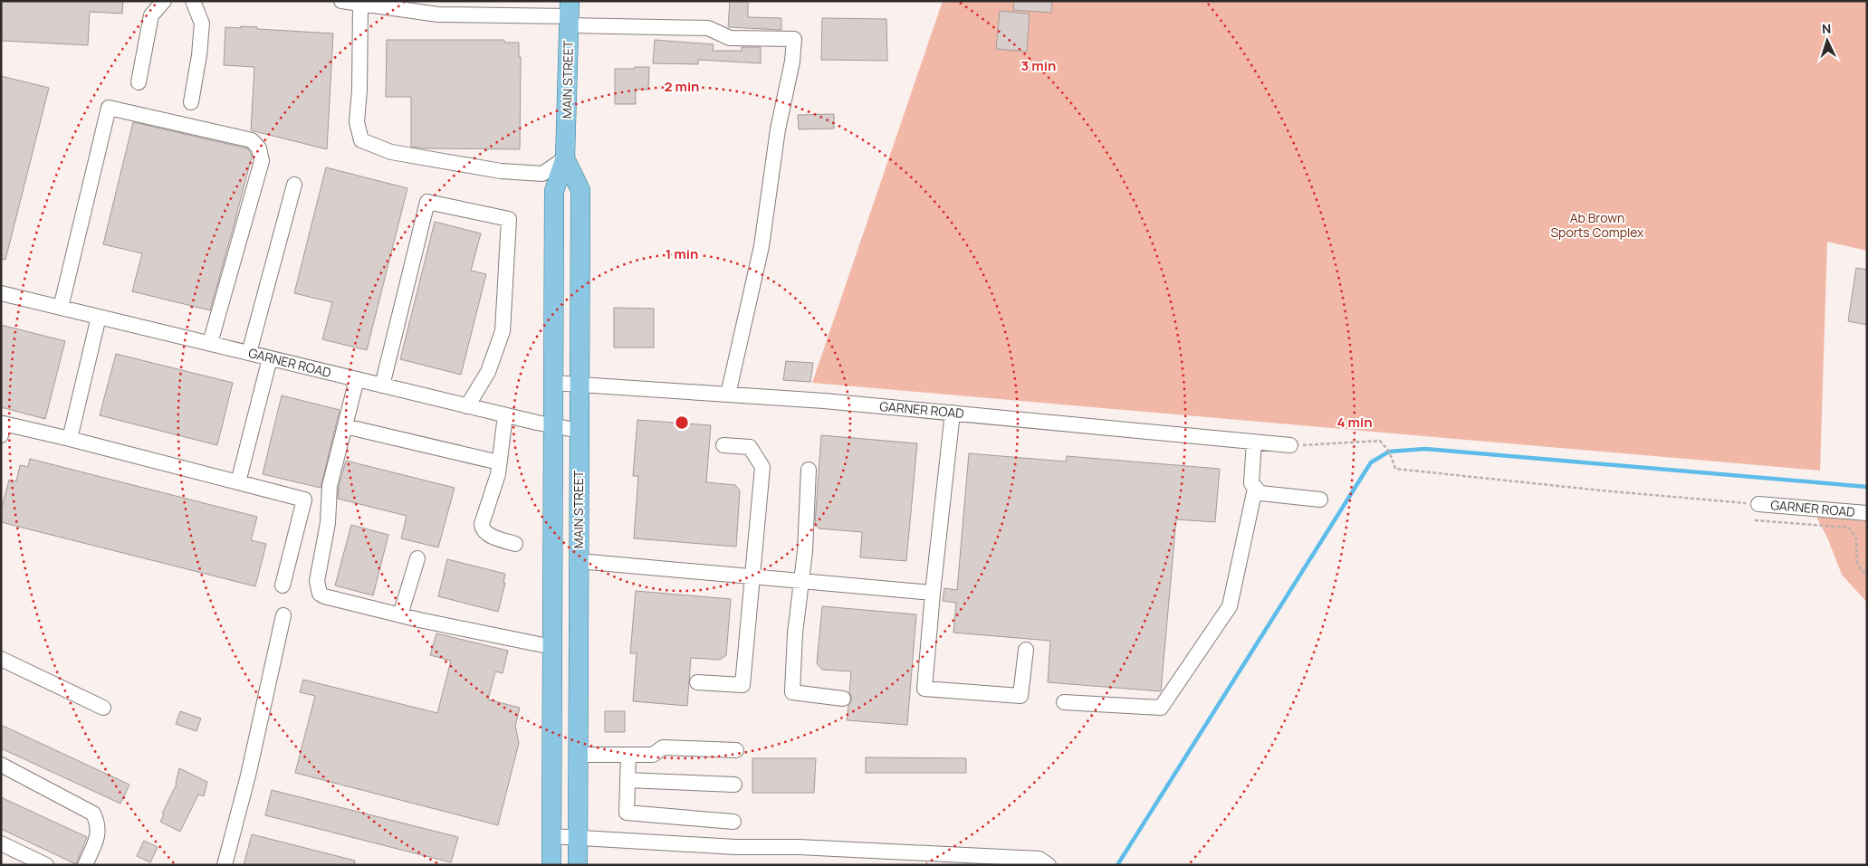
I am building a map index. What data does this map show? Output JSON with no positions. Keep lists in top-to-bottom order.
{
  "streets": {
    "main road": ["MAIN STREET"],
    "street": ["GARNER ROAD"]
  },
  "crossings": [
    ["MAIN STREET", "GARNER ROAD"]
  ],
  "parks": ["Ab Brown Sports Complex"],
  "north": "top",
  "rings": [
    "3 min",
    "2 min",
    "1 min",
    "4 min"
  ]
}
